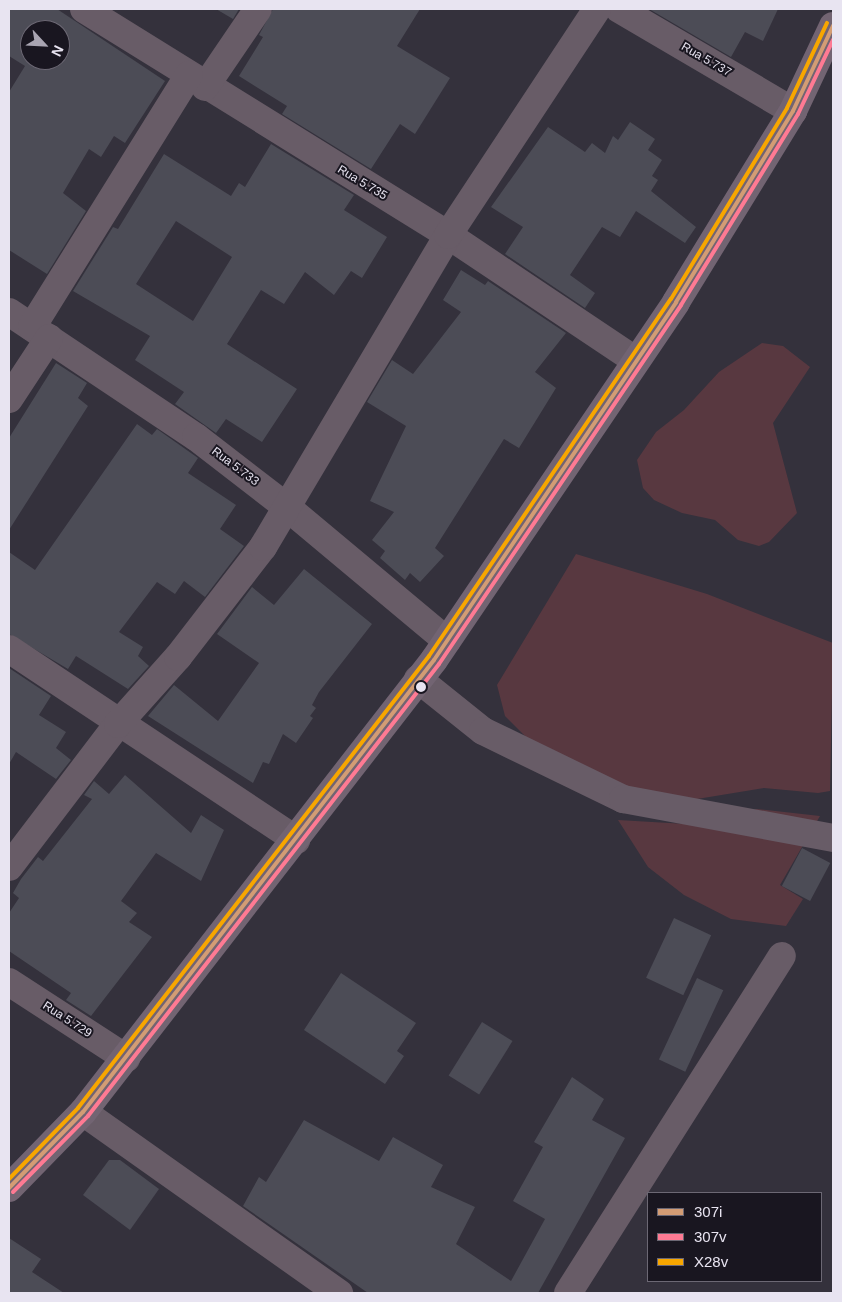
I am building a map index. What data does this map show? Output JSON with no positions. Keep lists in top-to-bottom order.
{
  "streets": {
    "street": [
      "Rua 5.737",
      "Rua 5.735",
      "Rua 5.733",
      "Rua 5.729"
    ]
  },
  "lines": ["transit line X28v", "transit line 307i", "transit line 307v"],
  "legend": ["307i", "307v", "X28v"],
  "north": "bottom right"
}
